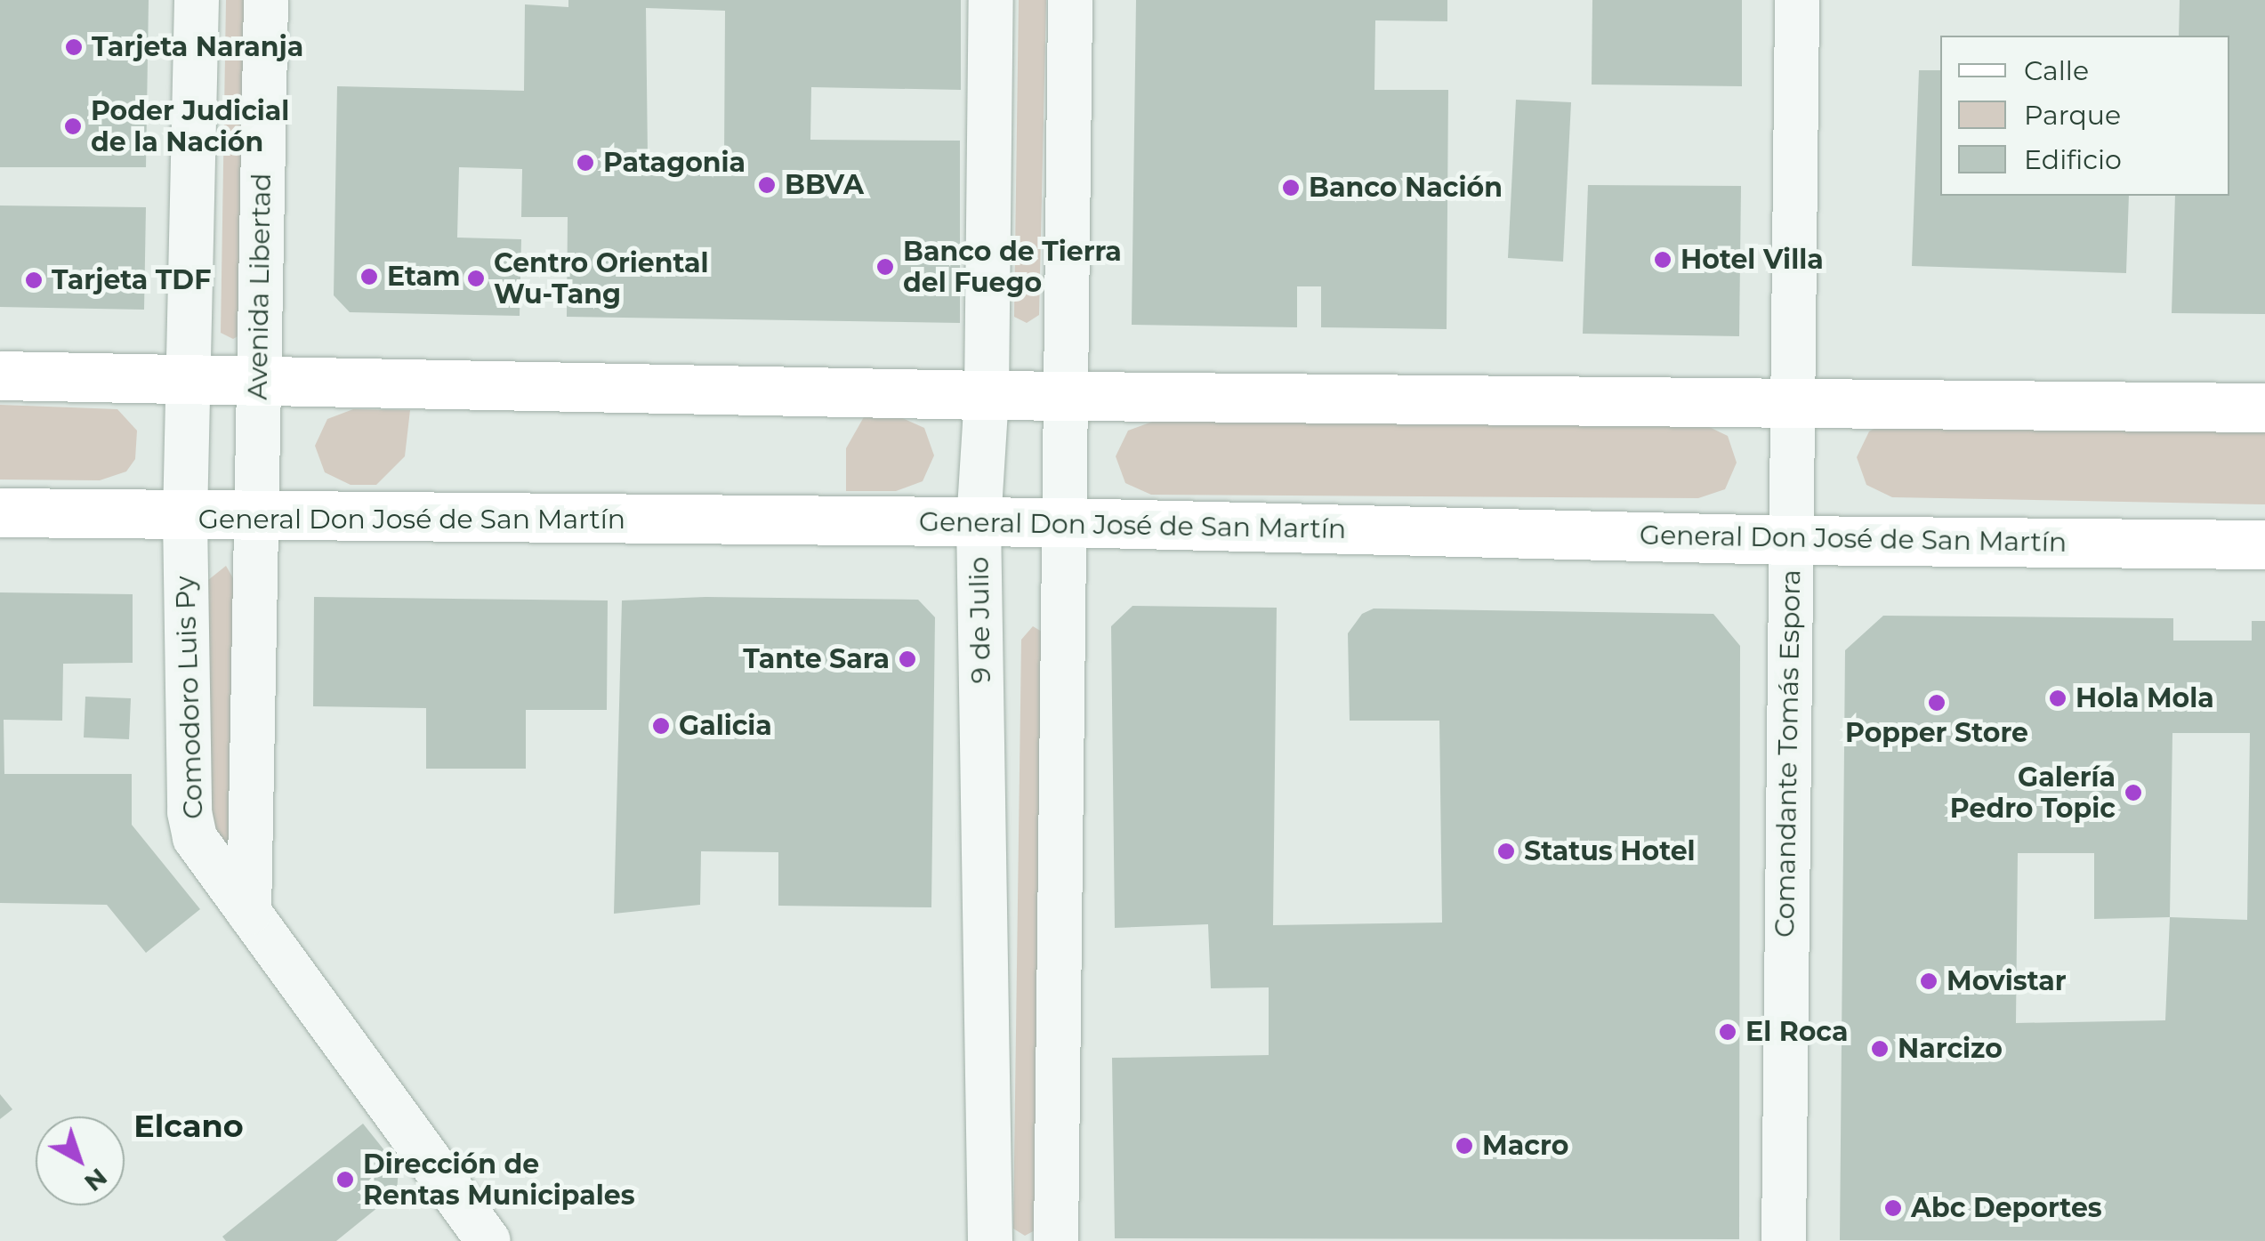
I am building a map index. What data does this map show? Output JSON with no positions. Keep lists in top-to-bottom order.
{
  "streets": {
    "main road": ["General Don José de San Martín"],
    "street": [
      "Avenida Libertad",
      "9 de Julio",
      "Comodoro Luis Py",
      "Comandante Tomás Espora"
    ]
  },
  "crossings": [
    ["Avenida Libertad", "General Don José de San Martín"],
    ["Avenida Libertad", "Comodoro Luis Py"],
    ["General Don José de San Martín", "9 de Julio"],
    ["General Don José de San Martín", "Comodoro Luis Py"],
    ["General Don José de San Martín", "Comandante Tomás Espora"]
  ],
  "districts": ["Elcano"],
  "places": [
    "Tarjeta Naranja",
    "Poder Judicial de la Nación",
    "Patagonia",
    "BBVA",
    "Banco Nación",
    "Hotel Villa",
    "Banco de Tierra del Fuego",
    "Etam",
    "Centro Oriental Wu-Tang",
    "Tarjeta TDF",
    "Tante Sara",
    "Hola Mola",
    "Popper Store",
    "Galicia",
    "Galería Pedro Topic",
    "Status Hotel",
    "Movistar",
    "El Roca",
    "Narcizo",
    "Macro",
    "Dirección de Rentas Municipales",
    "Abc Deportes"
  ],
  "legend": ["Calle", "Parque", "Edificio"],
  "north": "bottom right"
}
